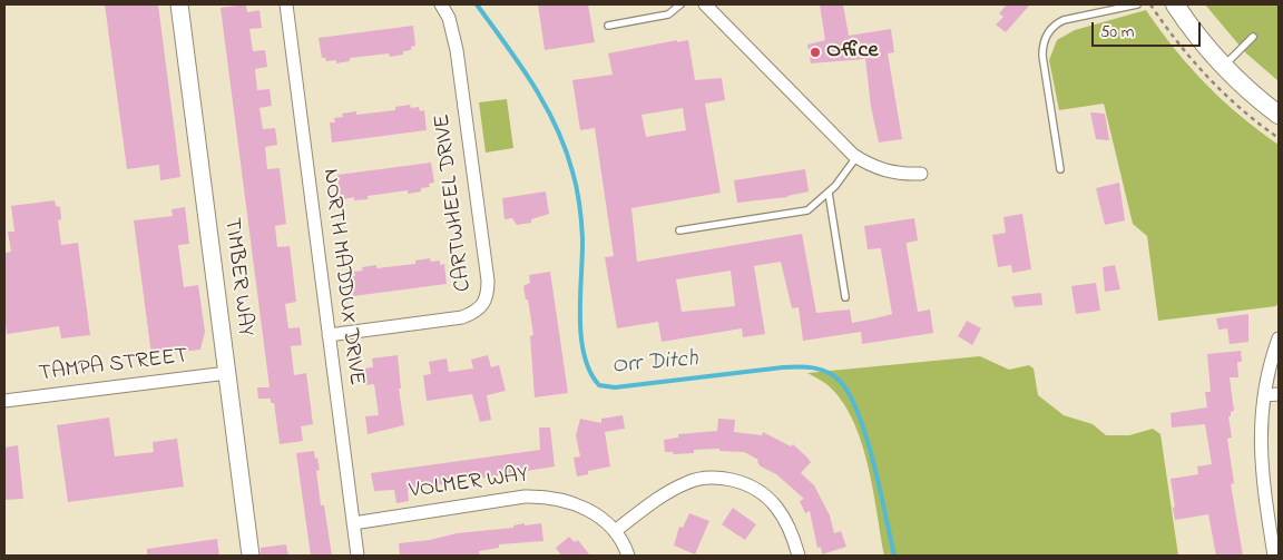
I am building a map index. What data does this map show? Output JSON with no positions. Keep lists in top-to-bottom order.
{
  "streets": {
    "street": [
      "CARTWHEEL DRIVE",
      "TIMBER WAY",
      "NORTH MADDUX DRIVE",
      "TAMPA STREET",
      "VOLMER WAY"
    ]
  },
  "crossings": [
    ["CARTWHEEL DRIVE", "NORTH MADDUX DRIVE"],
    ["TIMBER WAY", "TAMPA STREET"],
    ["NORTH MADDUX DRIVE", "VOLMER WAY"]
  ],
  "water": ["Orr Ditch"],
  "places": ["Office"],
  "scale_bar": "50 m"
}
